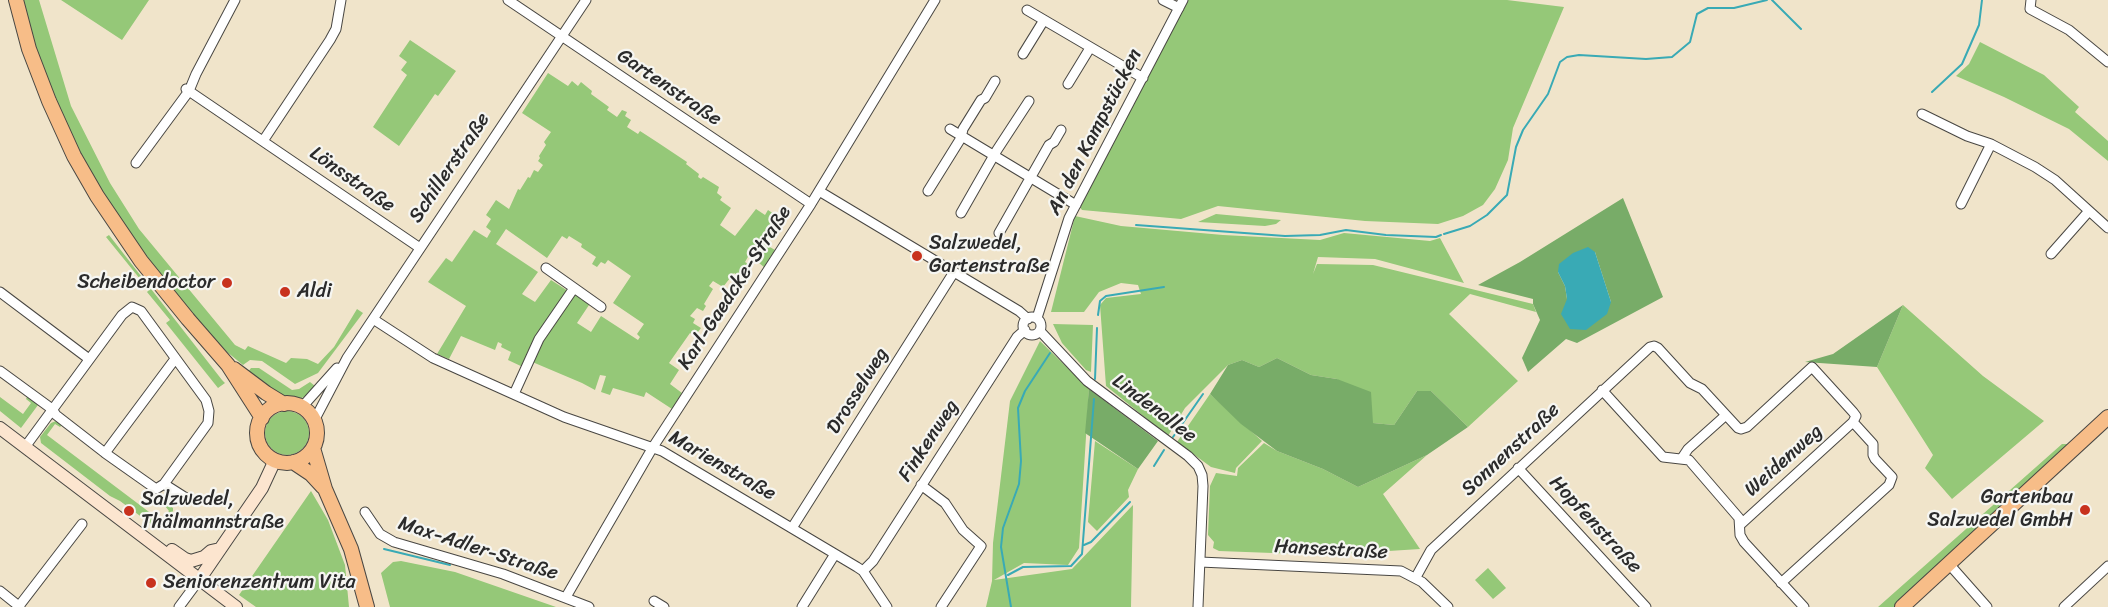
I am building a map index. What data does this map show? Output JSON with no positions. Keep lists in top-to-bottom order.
{
  "streets": {
    "street": [
      "Gartenstraße",
      "An den Kampstücken",
      "Schillerstraße",
      "Lönsstraße",
      "Karl-Gaedcke-Straße",
      "Drosselweg",
      "Lindenallee",
      "Finkenweg",
      "Sonnenstraße",
      "Weidenweg",
      "Marienstraße",
      "Hopfenstraße",
      "Max-Adler-Straße",
      "Hansestraße"
    ]
  },
  "crossings": [
    ["Gartenstraße", "Schillerstraße"],
    ["Gartenstraße", "Karl-Gaedcke-Straße"],
    ["An den Kampstücken", "Lindenallee"],
    ["An den Kampstücken", "Finkenweg"],
    ["Schillerstraße", "Lönsstraße"],
    ["Schillerstraße", "Marienstraße"],
    ["Karl-Gaedcke-Straße", "Marienstraße"],
    ["Karl-Gaedcke-Straße", "Max-Adler-Straße"],
    ["Drosselweg", "Marienstraße"],
    ["Lindenallee", "Finkenweg"],
    ["Lindenallee", "Hansestraße"],
    ["Finkenweg", "Marienstraße"],
    ["Sonnenstraße", "Hopfenstraße"],
    ["Sonnenstraße", "Hansestraße"]
  ],
  "places": [
    "Salzwedel, Gartenstraße",
    "Scheibendoctor",
    "Aldi",
    "Gartenbau Salzwedel GmbH",
    "Salzwedel, Thälmannstraße",
    "Seniorenzentrum Vita"
  ]
}
